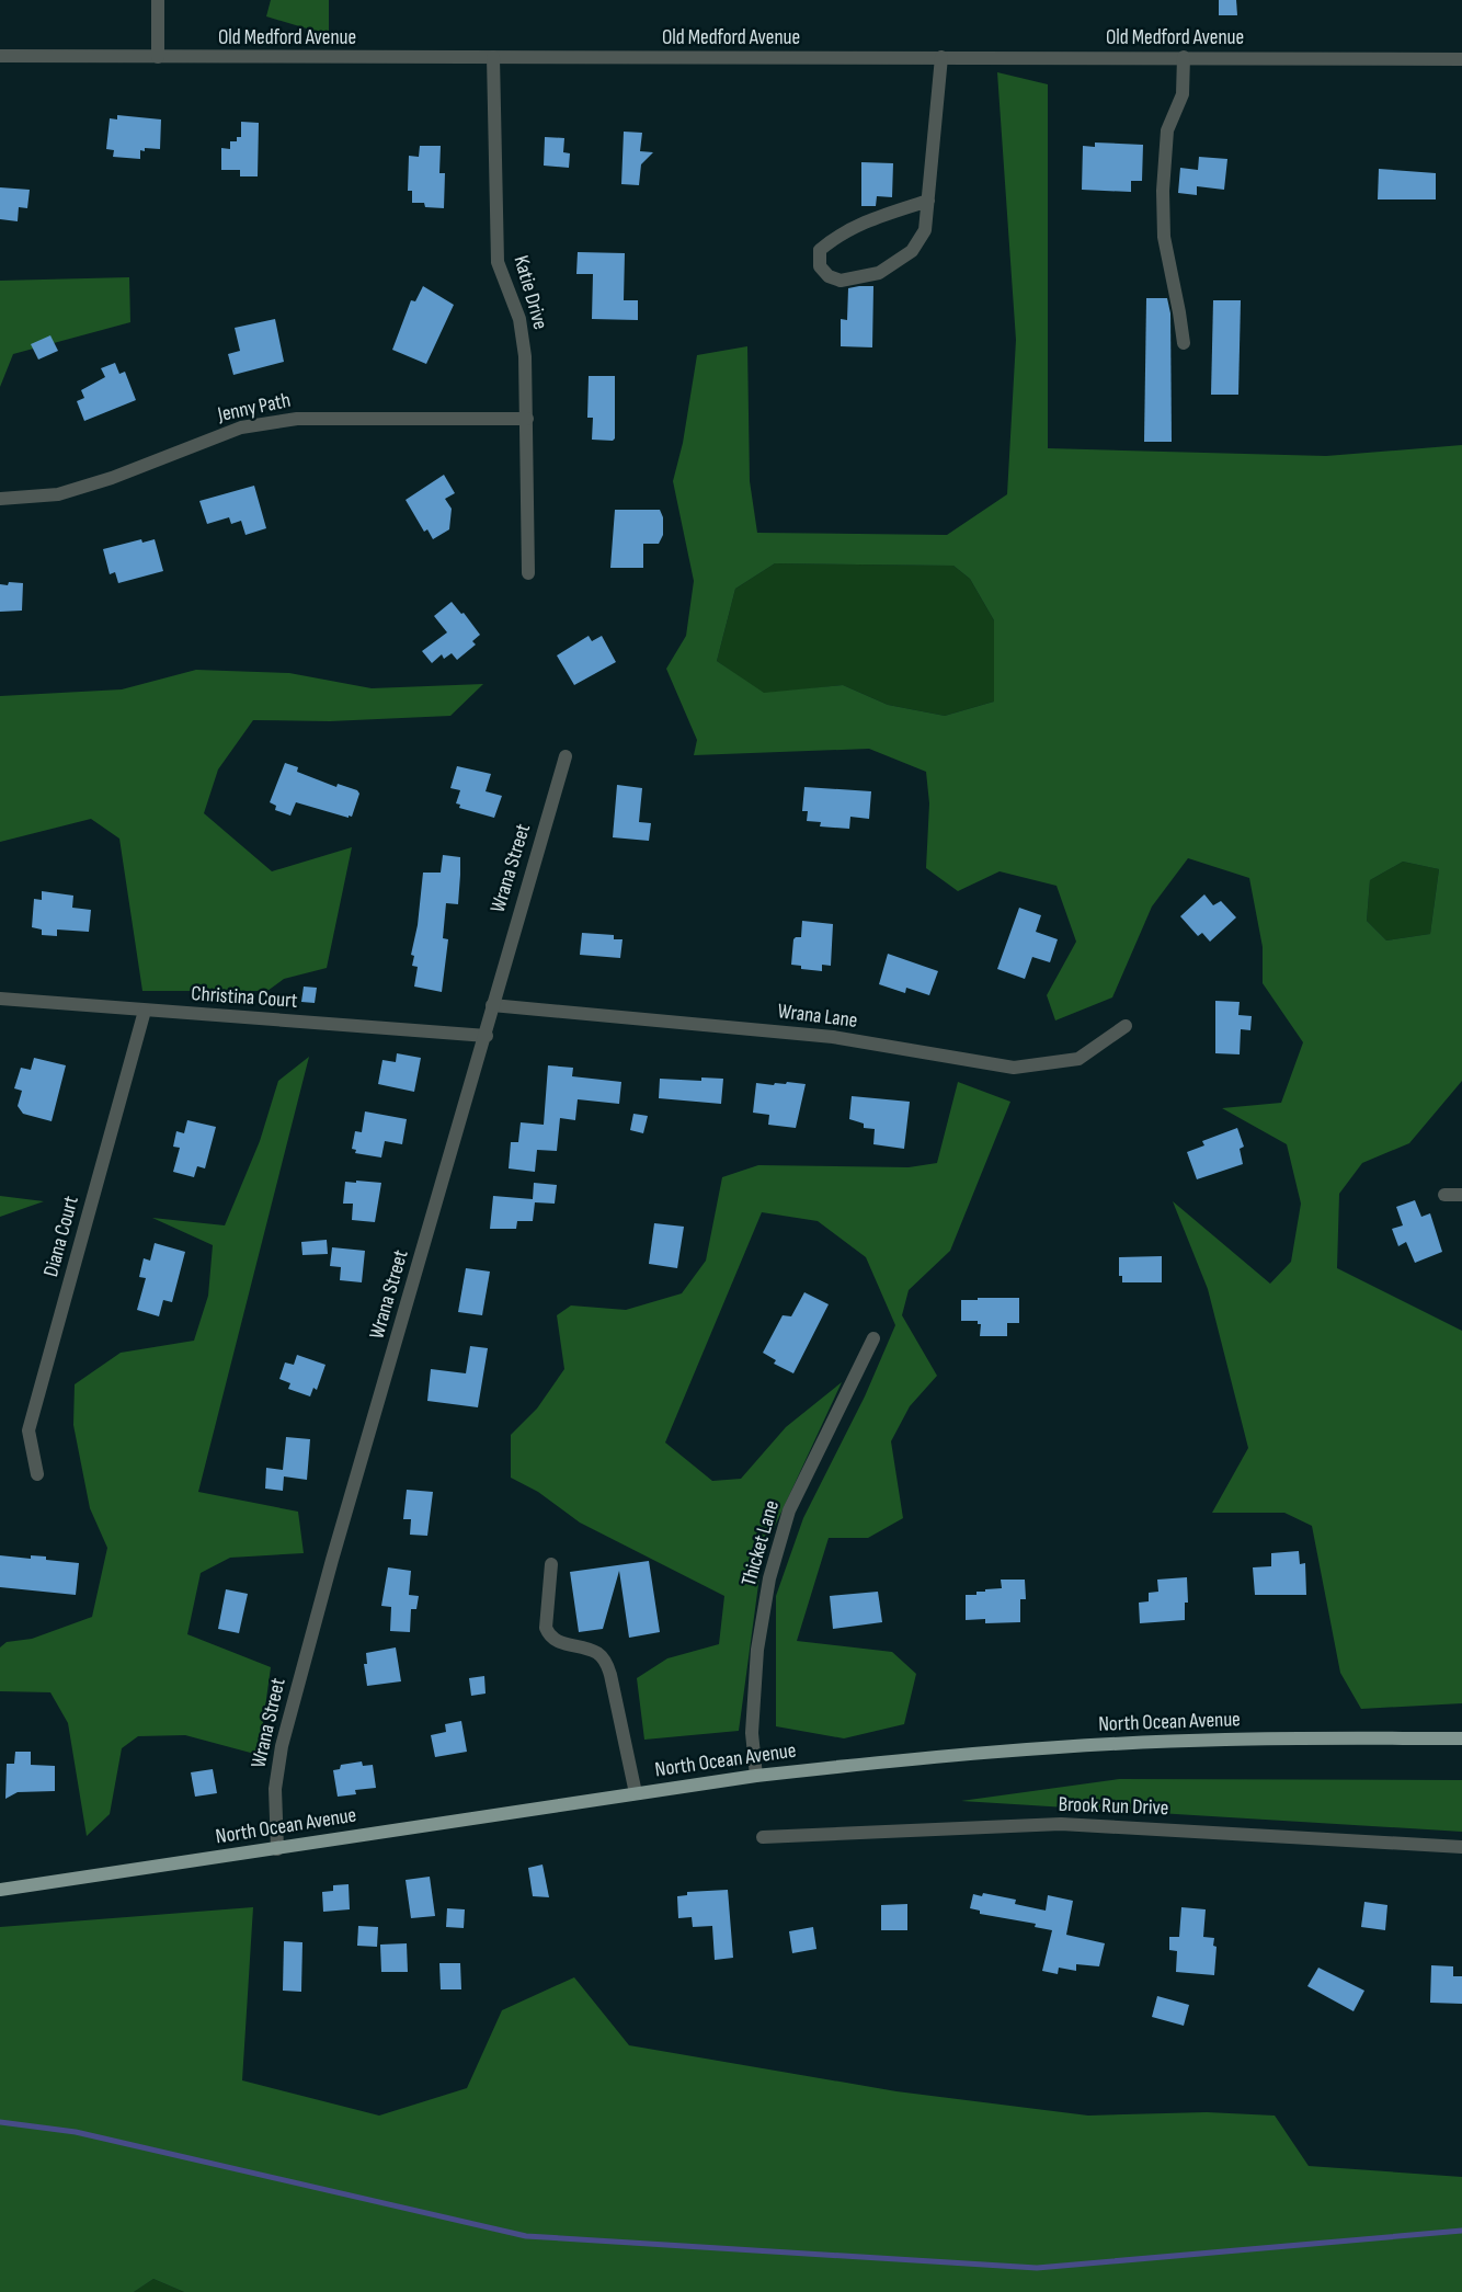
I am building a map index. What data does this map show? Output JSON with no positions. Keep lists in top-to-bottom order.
{
  "streets": {
    "main road": ["North Ocean Avenue"],
    "street": [
      "Old Medford Avenue",
      "Katie Drive",
      "Jenny Path",
      "Wrana Street",
      "Christina Court",
      "Wrana Lane",
      "Diana Court",
      "Thicket Lane",
      "Brook Run Drive"
    ]
  },
  "crossings": [
    ["Old Medford Avenue", "Katie Drive"],
    ["Katie Drive", "Jenny Path"],
    ["Wrana Street", "Christina Court"],
    ["Wrana Street", "Wrana Lane"],
    ["Wrana Street", "North Ocean Avenue"],
    ["Christina Court", "Diana Court"],
    ["Thicket Lane", "North Ocean Avenue"]
  ]
}
